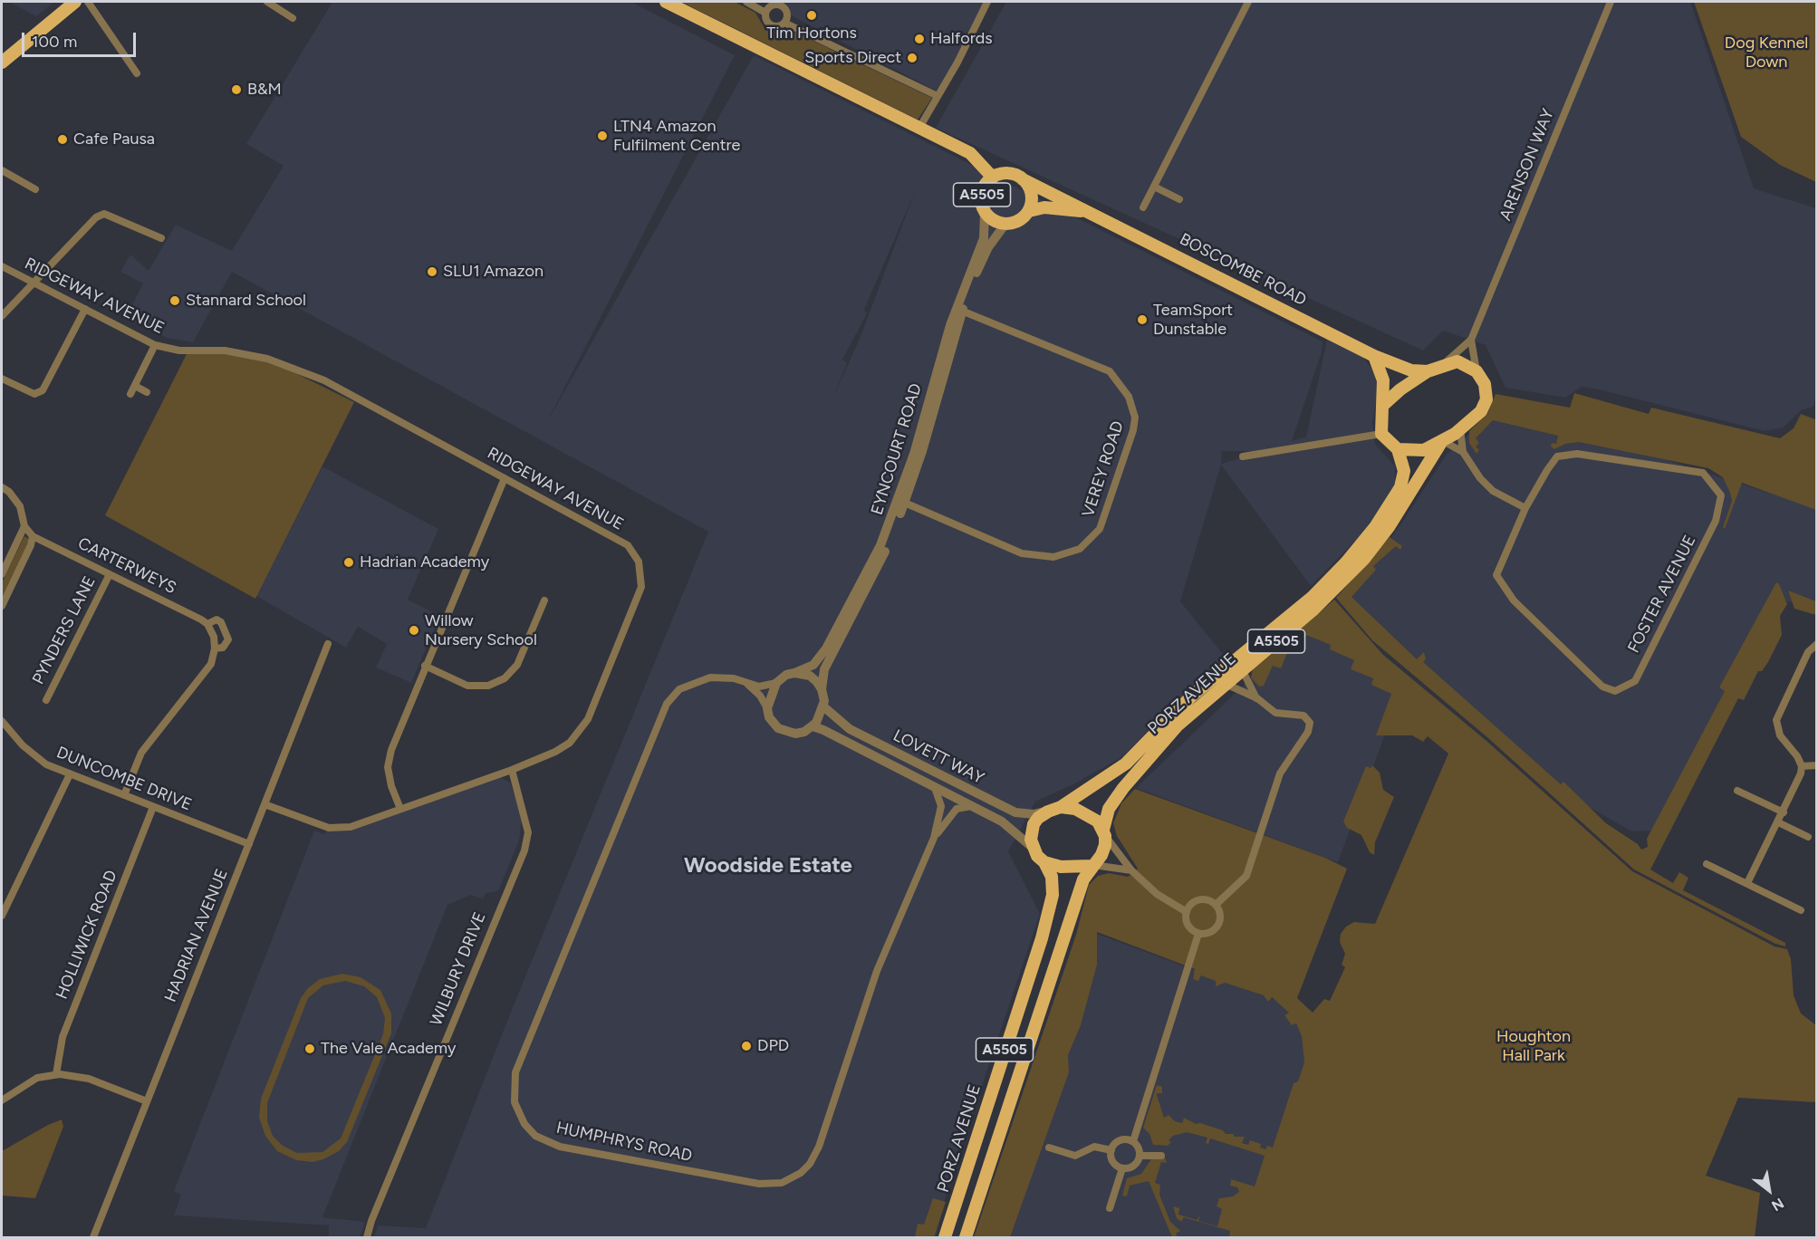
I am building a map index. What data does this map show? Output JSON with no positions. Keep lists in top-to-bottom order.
{
  "streets": {
    "main road": ["A5505", "BOSCOMBE ROAD", "PORZ AVENUE"],
    "street": [
      "ARENSON WAY",
      "RIDGEWAY AVENUE",
      "EYNCOURT ROAD",
      "VEREY ROAD",
      "CARTERWEYS",
      "FOSTER AVENUE",
      "PYNDERS LANE",
      "LOVETT WAY",
      "DUNCOMBE DRIVE",
      "HOLLIWICK ROAD",
      "HADRIAN AVENUE",
      "WILBURY DRIVE",
      "HUMPHRYS ROAD"
    ]
  },
  "crossings": [
    ["ARENSON WAY", "A5505"],
    ["ARENSON WAY", "BOSCOMBE ROAD"],
    ["ARENSON WAY", "PORZ AVENUE"],
    ["A5505", "BOSCOMBE ROAD"],
    ["A5505", "EYNCOURT ROAD"],
    ["A5505", "PORZ AVENUE"],
    ["A5505", "LOVETT WAY"],
    ["BOSCOMBE ROAD", "EYNCOURT ROAD"],
    ["BOSCOMBE ROAD", "PORZ AVENUE"],
    ["RIDGEWAY AVENUE", "HADRIAN AVENUE"],
    ["RIDGEWAY AVENUE", "WILBURY DRIVE"],
    ["EYNCOURT ROAD", "VEREY ROAD"],
    ["EYNCOURT ROAD", "LOVETT WAY"],
    ["EYNCOURT ROAD", "HUMPHRYS ROAD"],
    ["CARTERWEYS", "PYNDERS LANE"],
    ["CARTERWEYS", "DUNCOMBE DRIVE"],
    ["PORZ AVENUE", "LOVETT WAY"],
    ["LOVETT WAY", "HUMPHRYS ROAD"],
    ["DUNCOMBE DRIVE", "HOLLIWICK ROAD"],
    ["DUNCOMBE DRIVE", "HADRIAN AVENUE"]
  ],
  "districts": ["Woodside Estate"],
  "parks": ["Dog Kennel Down", "Houghton Hall Park"],
  "places": [
    "Tim Hortons",
    "Halfords",
    "Sports Direct",
    "B&M",
    "LTN4 Amazon Fulfilment Centre",
    "Cafe Pausa",
    "SLU1 Amazon",
    "Stannard School",
    "TeamSport Dunstable",
    "Hadrian Academy",
    "Willow Nursery School",
    "DPD",
    "The Vale Academy"
  ],
  "scale_bar": "100 m",
  "north": "bottom right"
}
